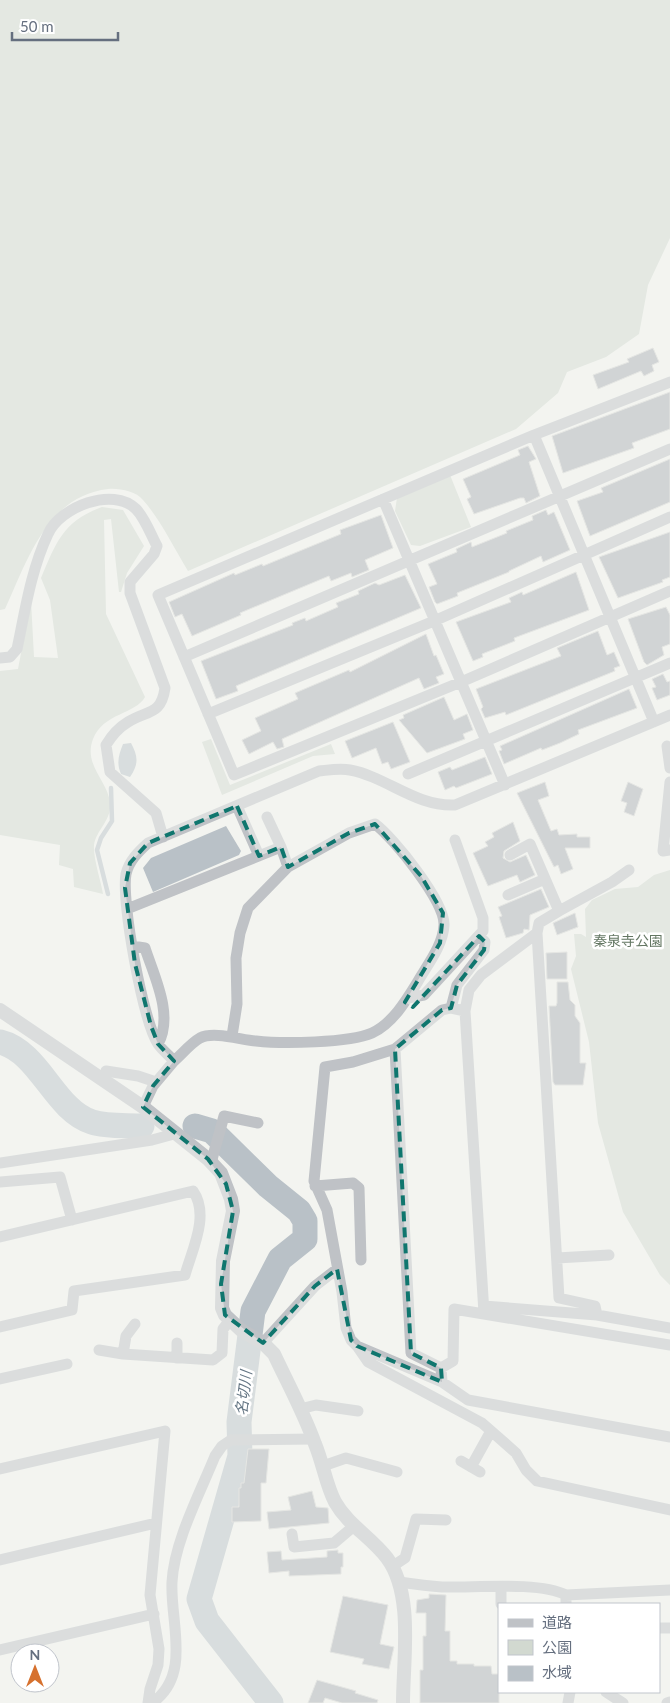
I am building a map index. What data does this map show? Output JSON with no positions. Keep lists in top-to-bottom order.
{
  "water": ["名切川"],
  "parks": ["秦泉寺公園"],
  "legend": ["道路", "公園", "水域"],
  "scale_bar": "50 m",
  "north": "top"
}
